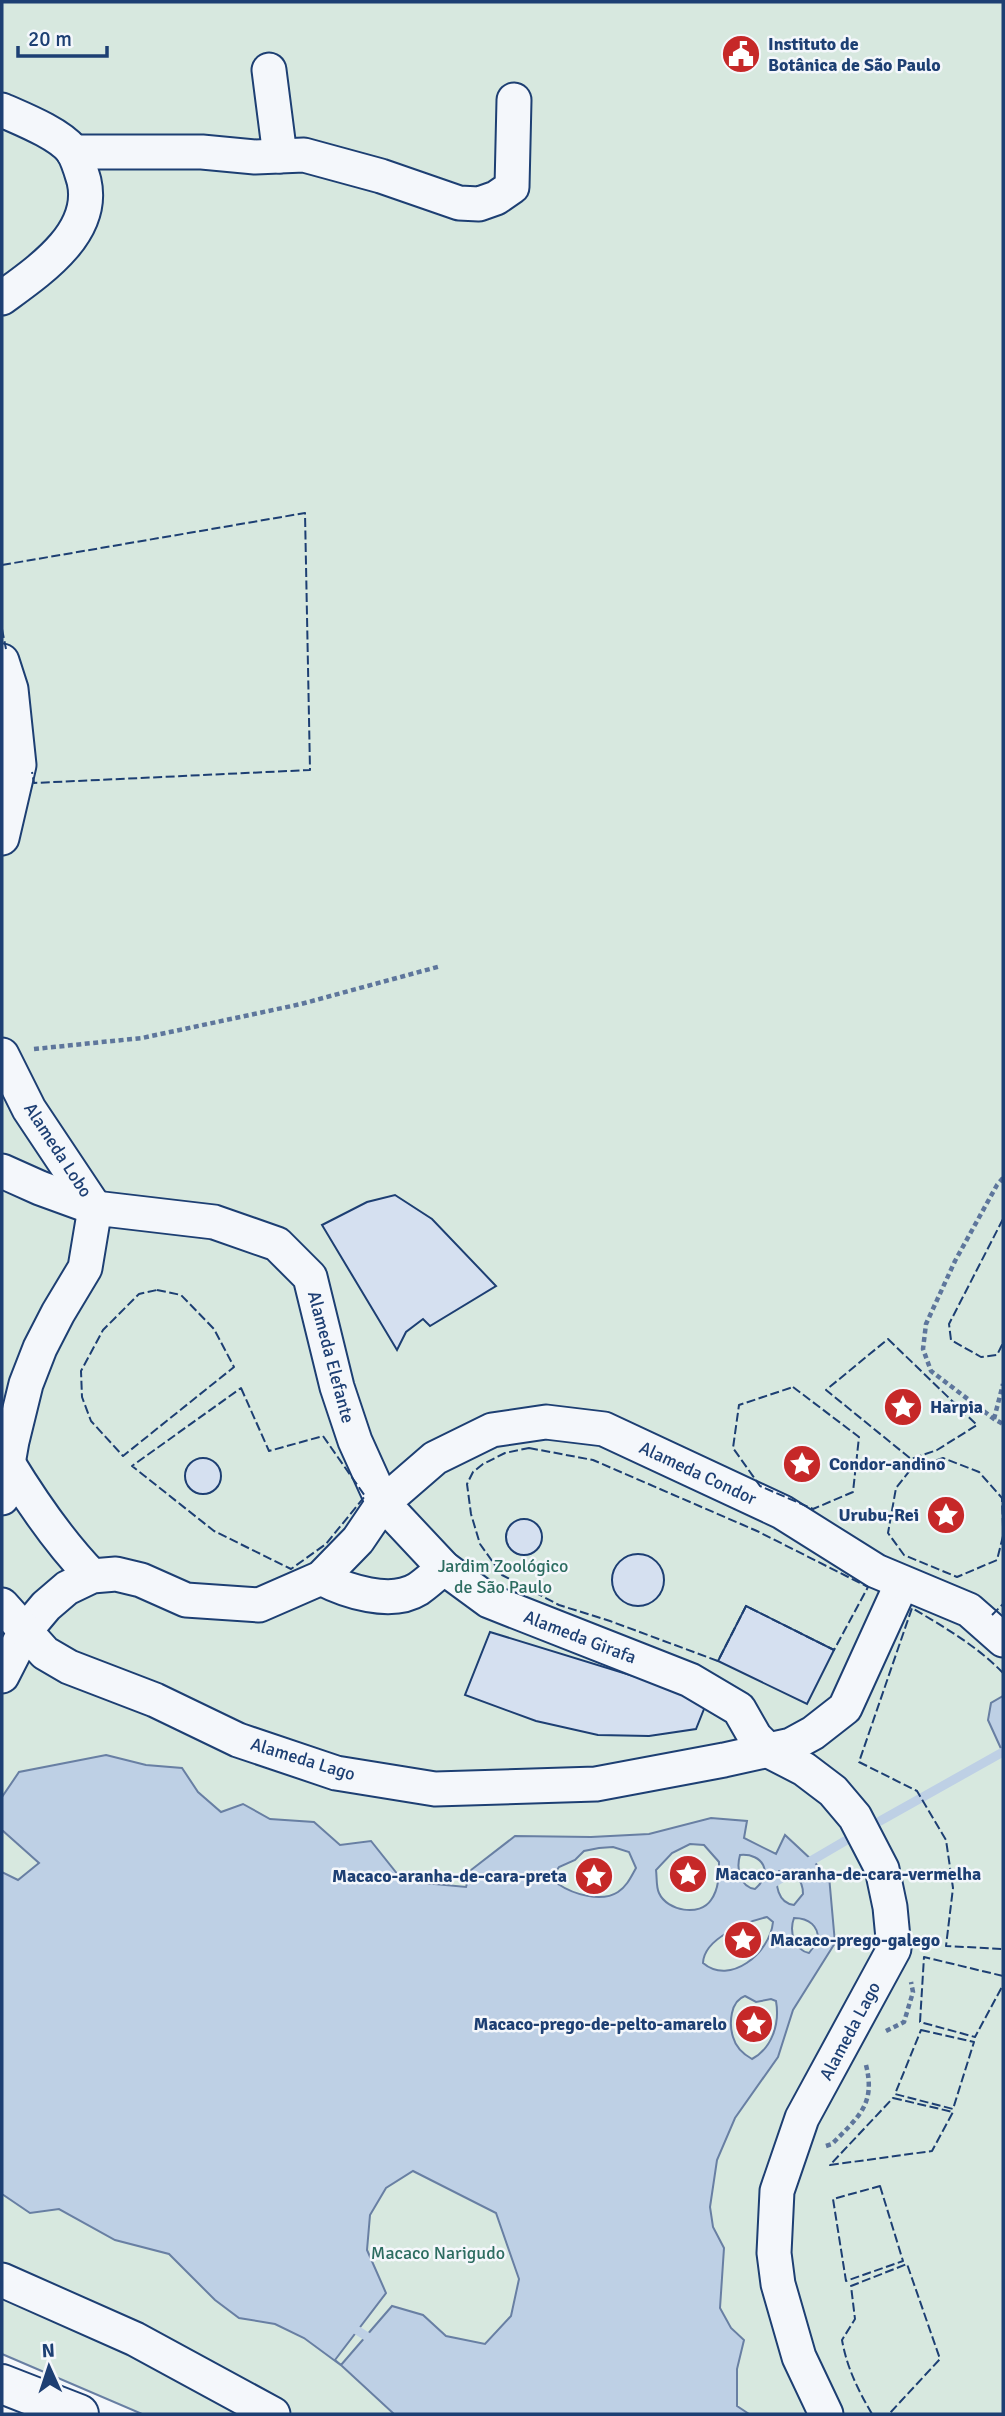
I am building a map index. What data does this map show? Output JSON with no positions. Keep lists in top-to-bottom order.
{
  "streets": {
    "lane": [
      "Alameda Lobo",
      "Alameda Elefante",
      "Alameda Condor",
      "Alameda Girafa",
      "Alameda Lago"
    ]
  },
  "crossings": [
    ["Alameda Lobo", "Alameda Elefante"],
    ["Alameda Elefante", "Alameda Condor"],
    ["Alameda Elefante", "Alameda Girafa"],
    ["Alameda Condor", "Alameda Girafa"],
    ["Alameda Condor", "Alameda Lago"],
    ["Alameda Girafa", "Alameda Lago"]
  ],
  "parks": ["Jardim Zoológico de São Paulo", "Macaco Narigudo"],
  "places": {
    "public building": ["Instituto de Botânica de São Paulo"],
    "place": [
      "Harpia",
      "Condor-andino",
      "Urubu-Rei",
      "Macaco-aranha-de-cara-vermelha",
      "Macaco-aranha-de-cara-preta",
      "Macaco-prego-galego",
      "Macaco-prego-de-pelto-amarelo"
    ]
  },
  "scale_bar": "20 m",
  "north": "top"
}
